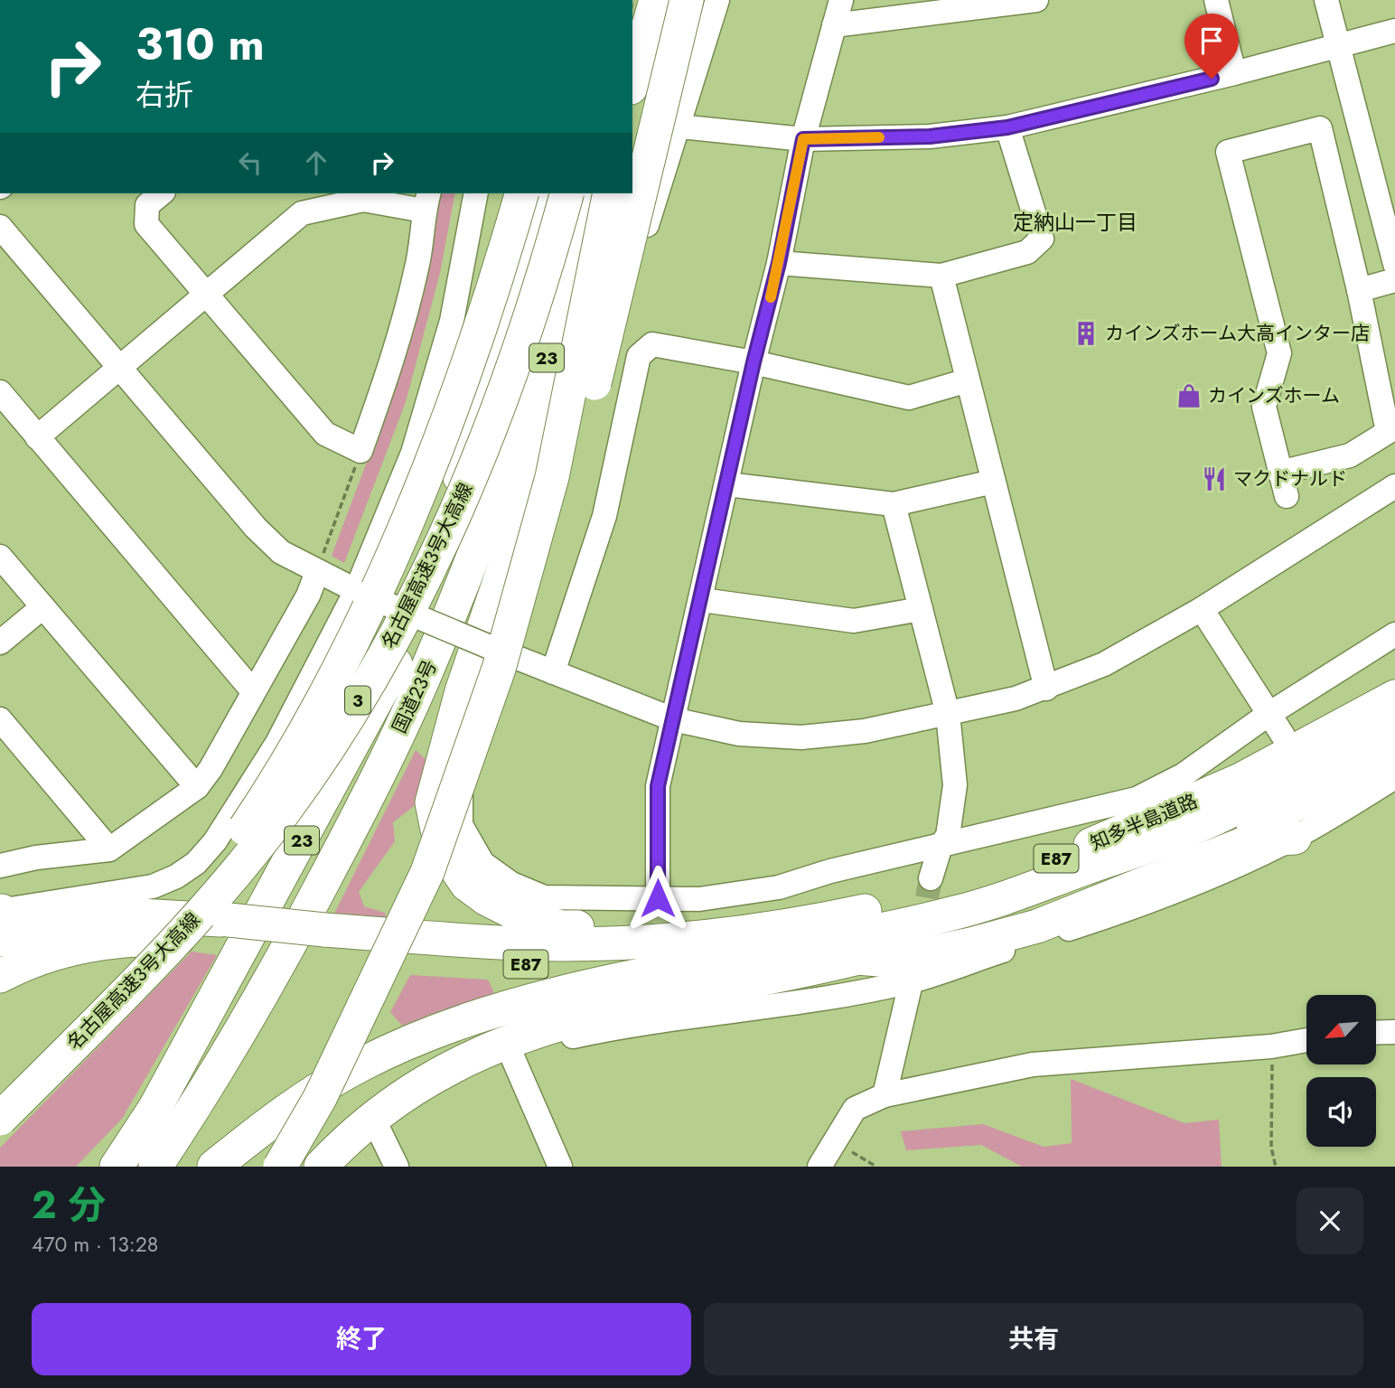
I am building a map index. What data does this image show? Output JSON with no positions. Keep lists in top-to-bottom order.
{
  "streets": {
    "highway": [
      "23",
      "名古屋高速3号大高線",
      "国道23号",
      "3",
      "知多半島道路",
      "E87"
    ]
  },
  "crossings": [
    ["知多半島道路", "E87"]
  ],
  "districts": ["定納山一丁目"],
  "places": {
    "building": ["カインズホーム大高インター店"],
    "shop": ["カインズホーム"],
    "restaurant": ["マクドナルド"]
  },
  "north": "bottom left",
  "page": {
    "turn": ["310 m", "右折"],
    "heading": ["2 分", "470 m · 13:28"],
    "buttons": ["終了", "共有"]
  }
}
